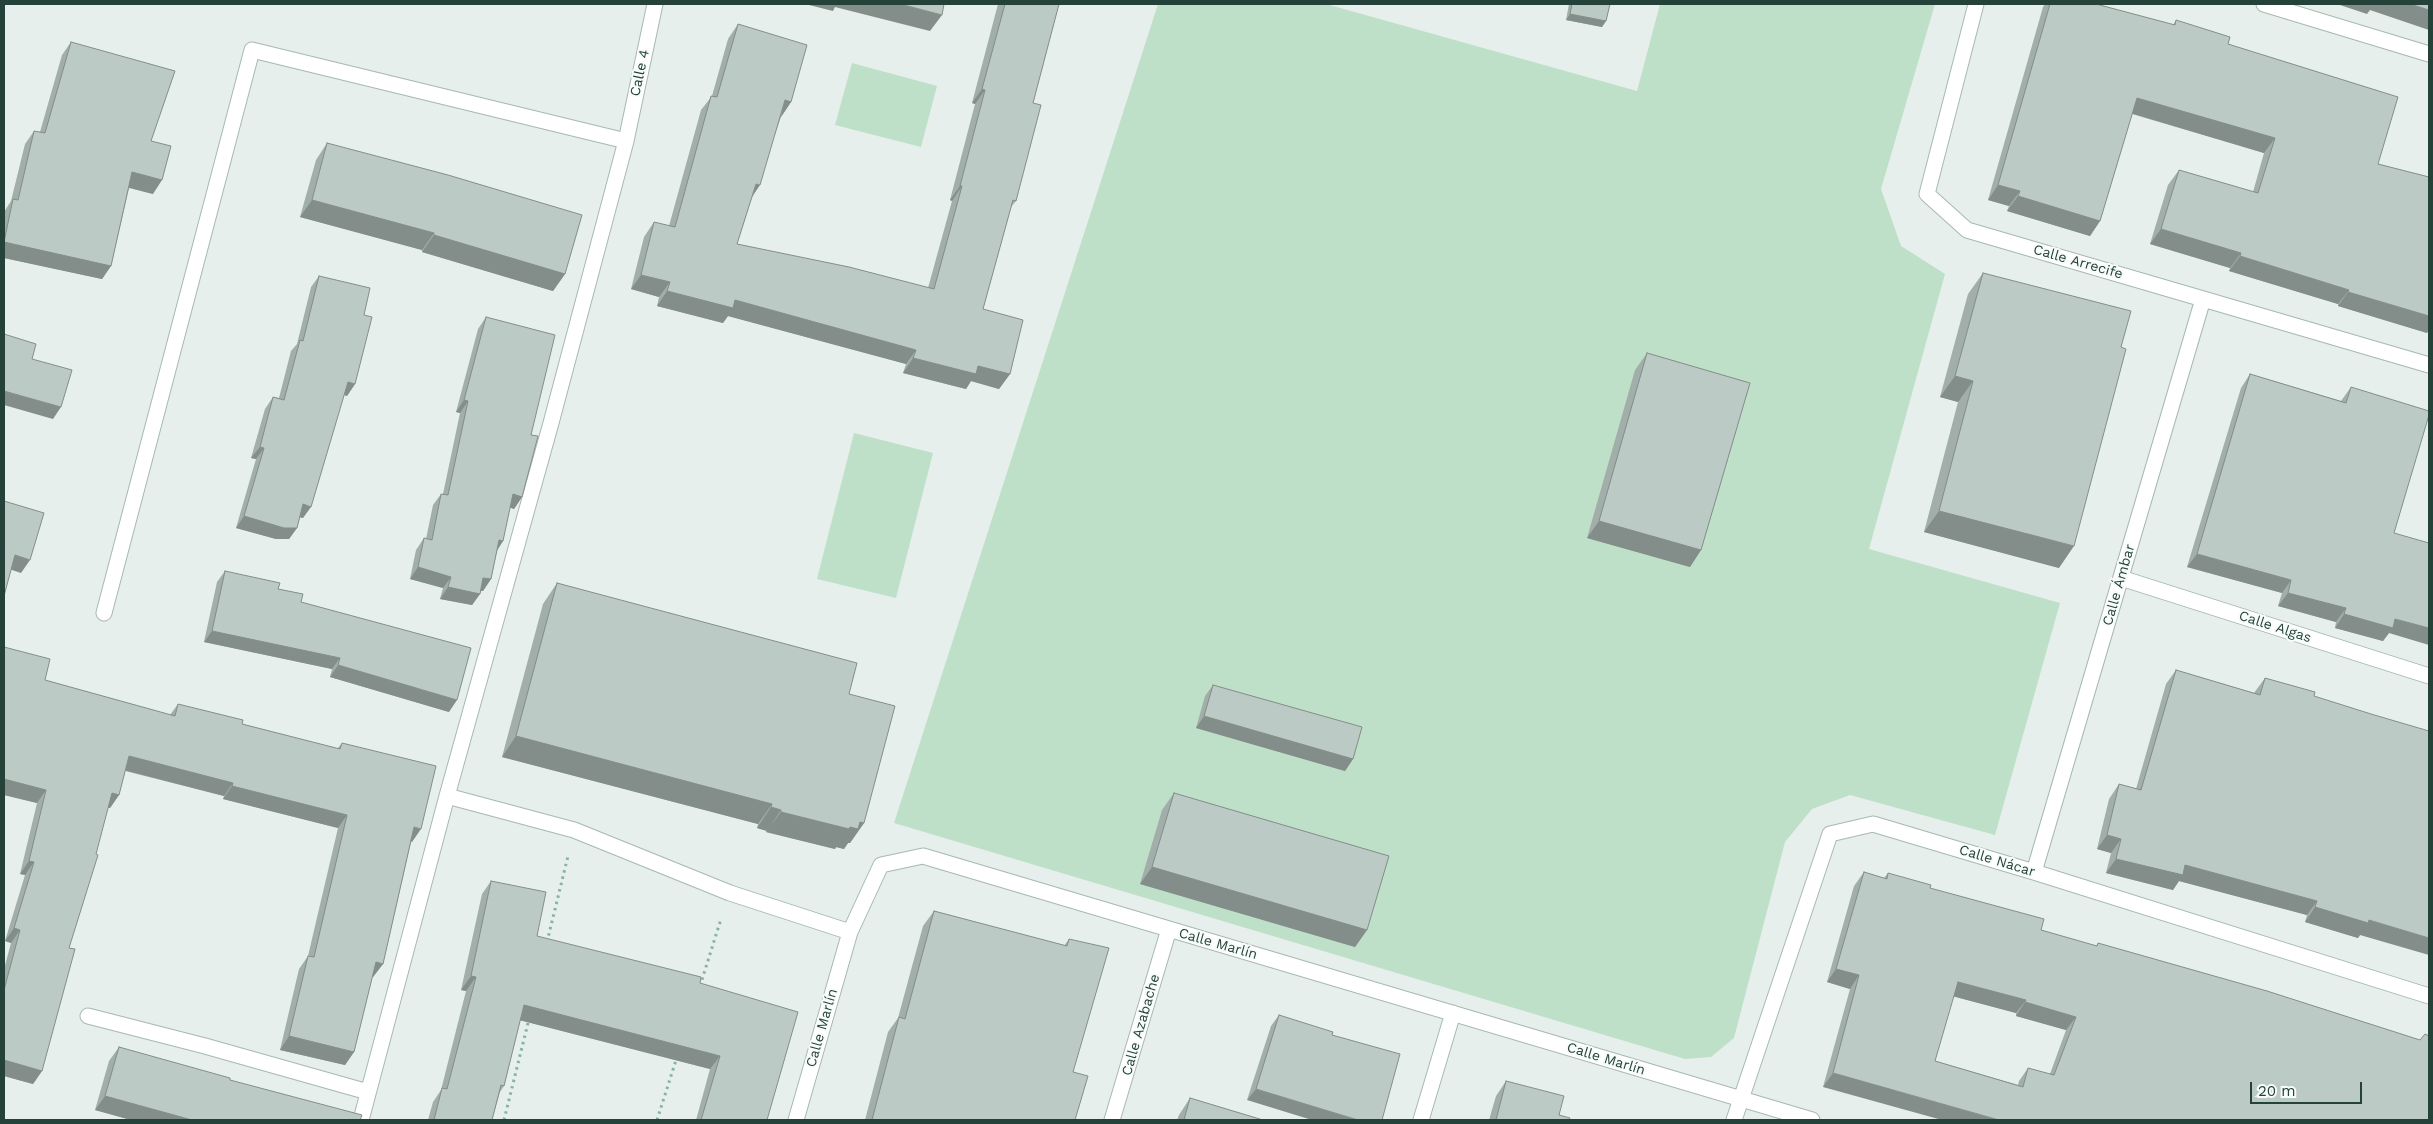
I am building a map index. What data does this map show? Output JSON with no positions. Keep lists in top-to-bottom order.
{
  "streets": {
    "street": [
      "Calle 4",
      "Calle Arrecife",
      "Calle Ámbar",
      "Calle Algas",
      "Calle Nácar",
      "Calle Marlín",
      "Calle Azabache"
    ]
  },
  "crossings": [
    ["Calle Arrecife", "Calle Ámbar"],
    ["Calle Ámbar", "Calle Algas"],
    ["Calle Ámbar", "Calle Nácar"],
    ["Calle Nácar", "Calle Marlín"],
    ["Calle Marlín", "Calle Azabache"]
  ],
  "scale_bar": "20 m"
}
